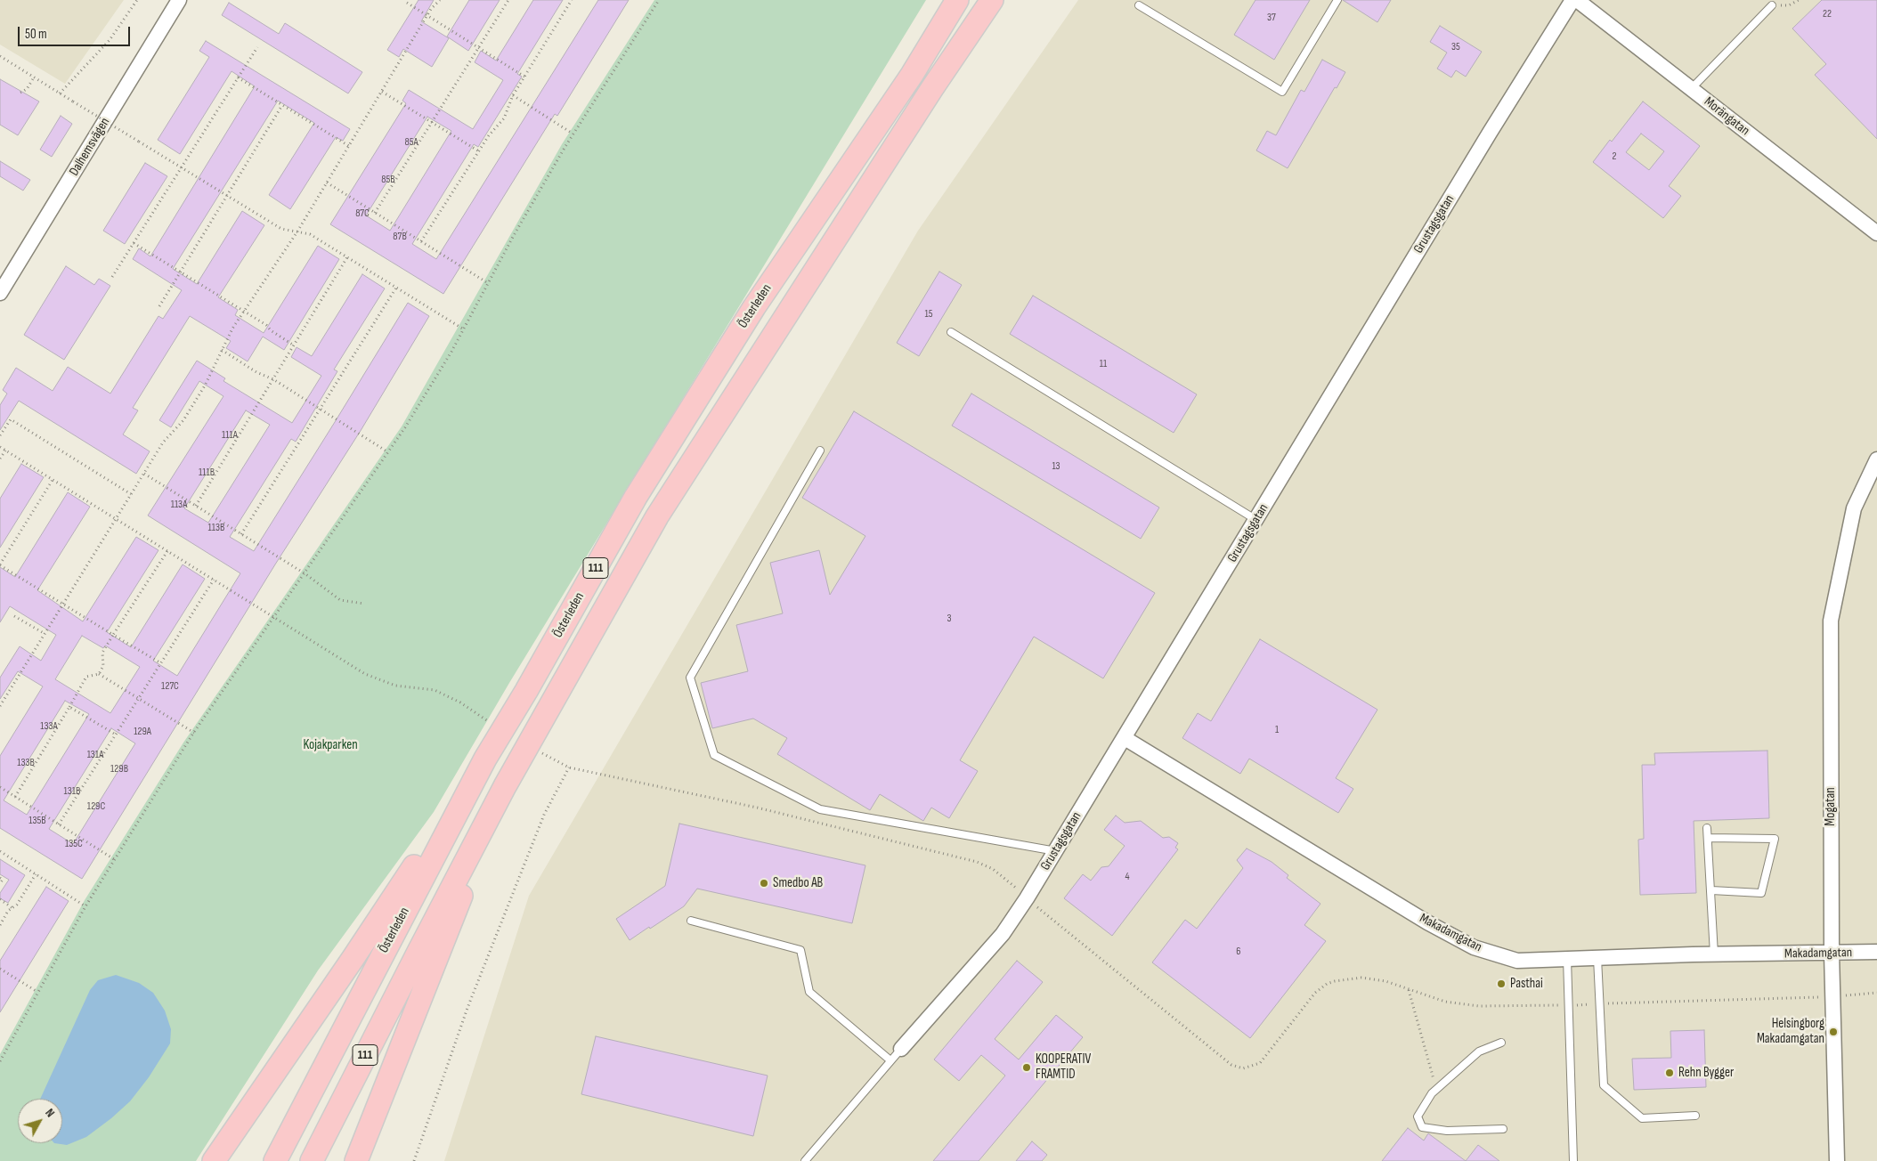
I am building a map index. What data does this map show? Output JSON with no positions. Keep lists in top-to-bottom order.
{
  "streets": {
    "main road": ["Österleden", "111"],
    "street": [
      "Morängatan",
      "Dalhemsvägen",
      "Grustagsgatan",
      "Mogatan",
      "Makadamgatan"
    ]
  },
  "crossings": [
    ["Grustagsgatan", "Makadamgatan"],
    ["Mogatan", "Makadamgatan"]
  ],
  "parks": ["Kojakparken"],
  "places": [
    "Smedbo AB",
    "Pasthai",
    "Helsingborg Makadamgatan",
    "KOOPERATIV FRAMTID",
    "Rehn Bygger"
  ],
  "house_numbers": [
    "22",
    "37",
    "35",
    "85A",
    "2",
    "85B",
    "87C",
    "87B",
    "15",
    "11",
    "111A",
    "13",
    "111B",
    "113A",
    "113B",
    "3",
    "127C",
    "133A",
    "1",
    "129A",
    "131A",
    "133B",
    "129B",
    "131B",
    "129C",
    "135B",
    "135C",
    "4",
    "6"
  ],
  "scale_bar": "50 m",
  "north": "top right"
}
